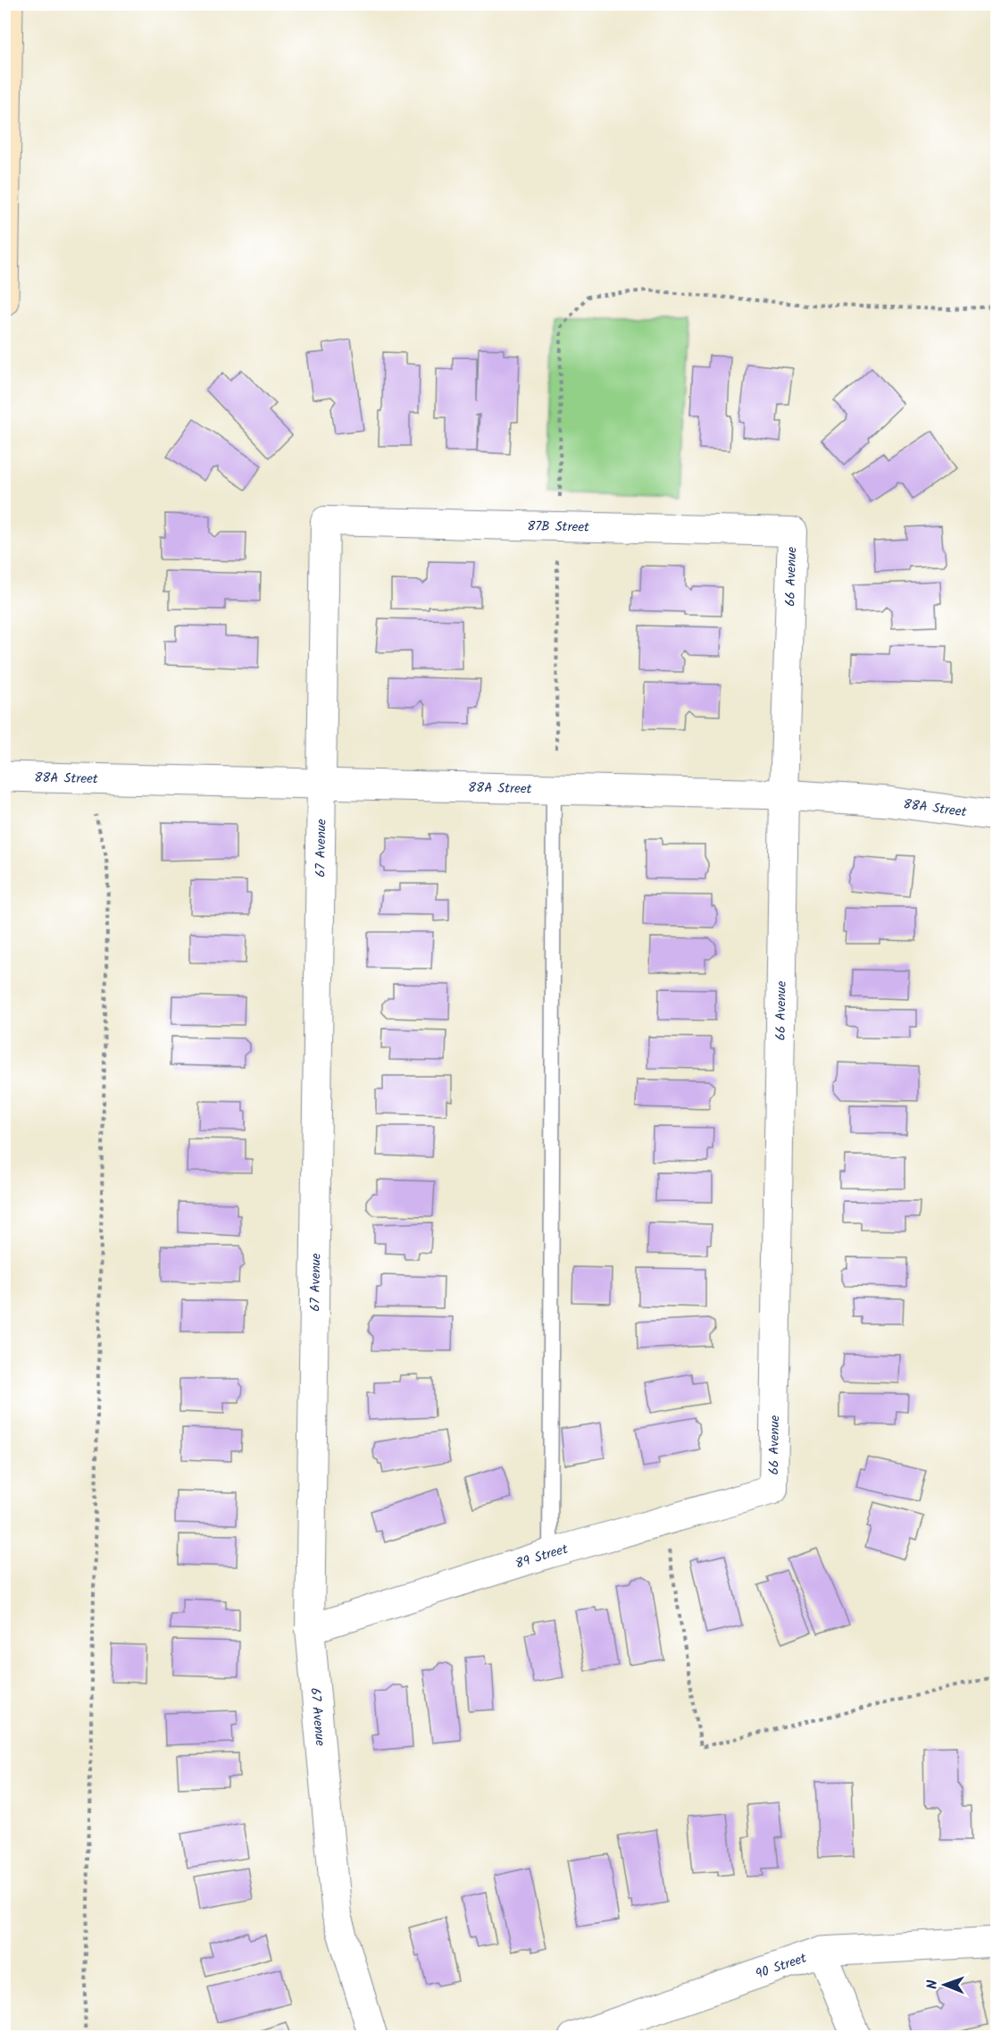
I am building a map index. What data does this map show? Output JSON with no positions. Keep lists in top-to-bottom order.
{
  "streets": {
    "street": [
      "87B Street",
      "66 Avenue",
      "88A Street",
      "67 Avenue",
      "89 Street",
      "90 Street"
    ]
  },
  "crossings": [
    ["87B Street", "66 Avenue"],
    ["87B Street", "67 Avenue"],
    ["66 Avenue", "88A Street"],
    ["66 Avenue", "89 Street"],
    ["88A Street", "67 Avenue"],
    ["67 Avenue", "89 Street"]
  ],
  "north": "left"
}
